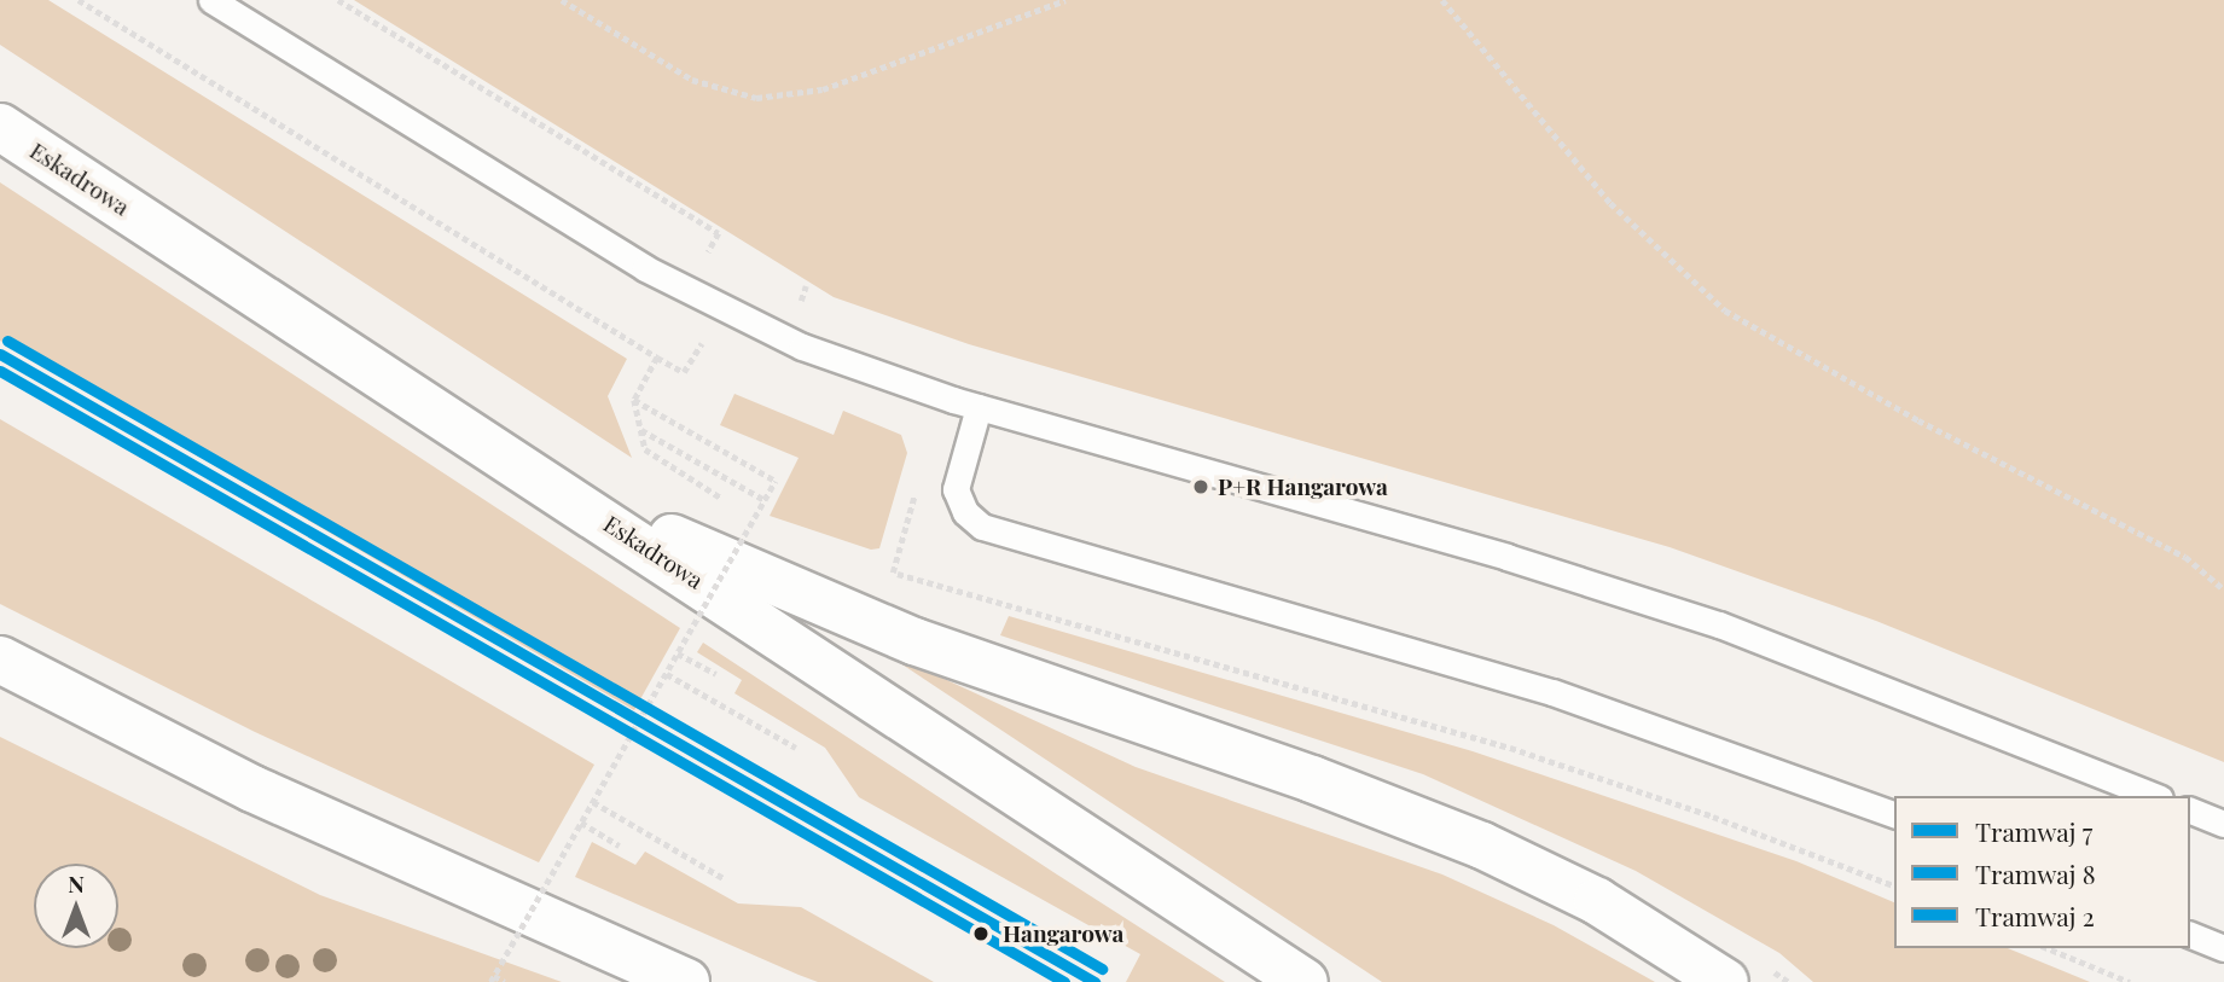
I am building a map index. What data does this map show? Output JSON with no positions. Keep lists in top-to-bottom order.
{
  "streets": {
    "main road": ["Eskadrowa"]
  },
  "places": ["P+R Hangarowa", "Hangarowa"],
  "lines": ["tram line 2", "tram line 7", "tram line 8"],
  "legend": ["Tramwaj 7", "Tramwaj 8", "Tramwaj 2"],
  "north": "top"
}
